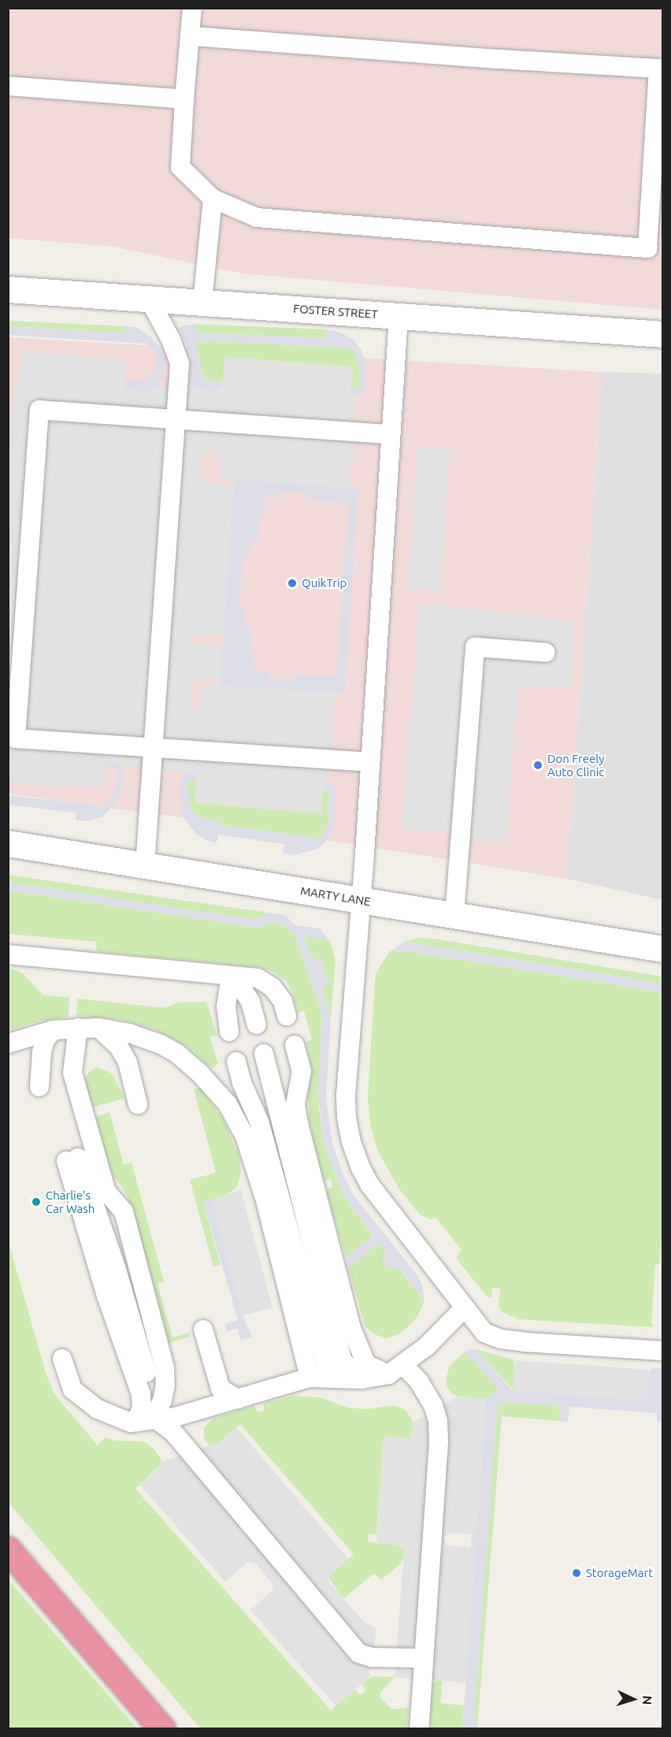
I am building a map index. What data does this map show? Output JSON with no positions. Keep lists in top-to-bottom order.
{
  "streets": {
    "street": ["FOSTER STREET", "MARTY LANE"]
  },
  "places": [
    "QuikTrip",
    "Don Freely Auto Clinic",
    "Charlie's Car Wash",
    "StorageMart"
  ],
  "north": "right"
}
